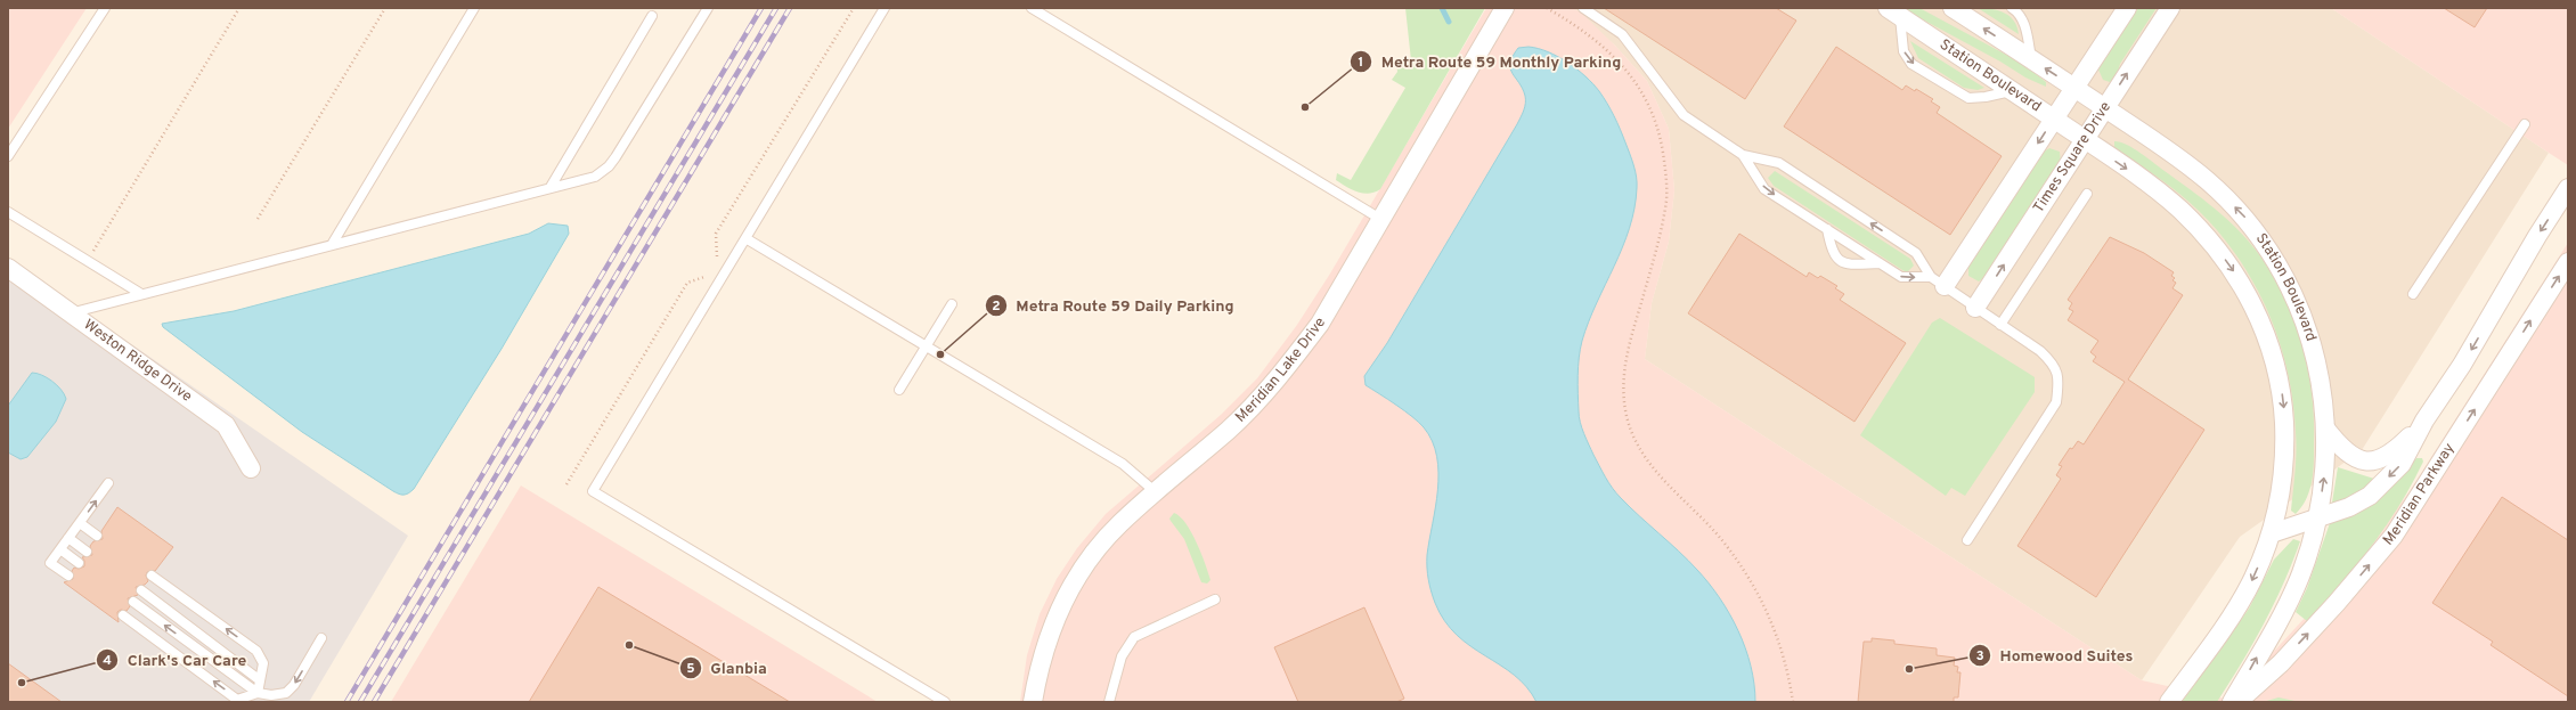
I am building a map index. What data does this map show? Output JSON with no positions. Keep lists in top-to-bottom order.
{
  "streets": {
    "street": [
      "Station Boulevard",
      "Times Square Drive",
      "Weston Ridge Drive",
      "Meridian Lake Drive",
      "Meridian Parkway"
    ]
  },
  "crossings": [
    ["Station Boulevard", "Times Square Drive"]
  ],
  "places": [
    "Metra Route 59 Monthly Parking",
    "Metra Route 59 Daily Parking",
    "Glanbia",
    "Homewood Suites",
    "Clark's Car Care"
  ]
}
